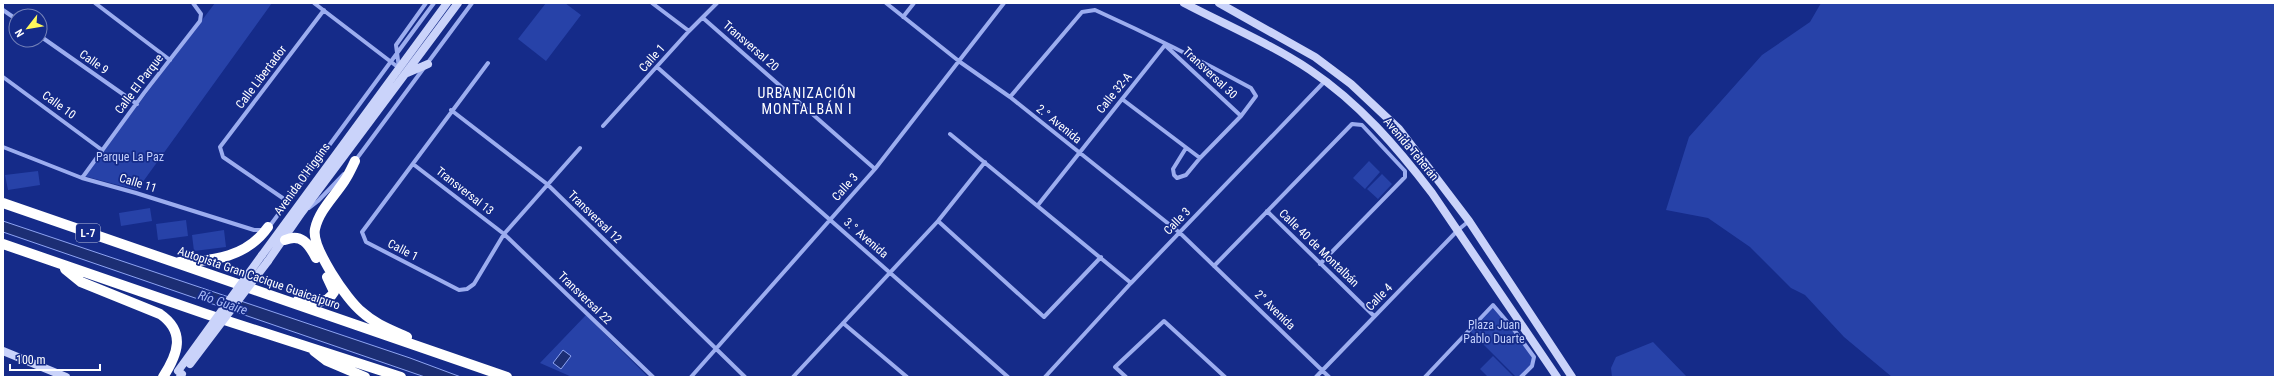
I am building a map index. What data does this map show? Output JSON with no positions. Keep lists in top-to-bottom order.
{
  "streets": {
    "highway": ["L-7", "Autopista Gran Cacique Guaicaipuro"],
    "main road": ["Avenida Teherán", "Avenida O'Higgins"],
    "street": [
      "Transversal 20",
      "Calle 1",
      "Calle 9",
      "Transversal 30",
      "Calle Libertador",
      "Calle El Parque",
      "Calle 32-A",
      "Calle 10",
      "2.° Avenida",
      "Calle 11",
      "Calle 3",
      "Transversal 13",
      "Transversal 12",
      "3.° Avenida",
      "Calle 40 de Montalbán",
      "Calle 4",
      "Transversal 22",
      "2° Avenida"
    ]
  },
  "crossings": [
    ["Transversal 20", "Calle 1"],
    ["Transversal 20", "Calle 3"],
    ["Calle 1", "Transversal 13"],
    ["Calle 1", "Transversal 12"],
    ["Calle 1", "3.° Avenida"],
    ["Calle 1", "Transversal 22"],
    ["Calle 9", "Calle El Parque"],
    ["Transversal 30", "Calle 32-A"],
    ["Calle Libertador", "Avenida O'Higgins"],
    ["Calle El Parque", "Calle 10"],
    ["Calle El Parque", "Calle 11"],
    ["Calle 32-A", "2.° Avenida"],
    ["2.° Avenida", "Calle 3"],
    ["2.° Avenida", "2° Avenida"],
    ["Avenida Teherán", "Calle 3"],
    ["Avenida Teherán", "Calle 4"],
    ["Avenida O'Higgins", "Calle 11"],
    ["Calle 3", "Transversal 12"],
    ["Calle 3", "3.° Avenida"],
    ["Transversal 13", "Transversal 22"],
    ["Calle 40 de Montalbán", "Calle 4"],
    ["Calle 4", "2° Avenida"]
  ],
  "districts": ["URBANIZACIÓN MONTALBÁN I"],
  "water": ["Río Guaire"],
  "parks": ["Parque La Paz", "Plaza Juan Pablo Duarte"],
  "scale_bar": "100 m",
  "north": "bottom left"
}
